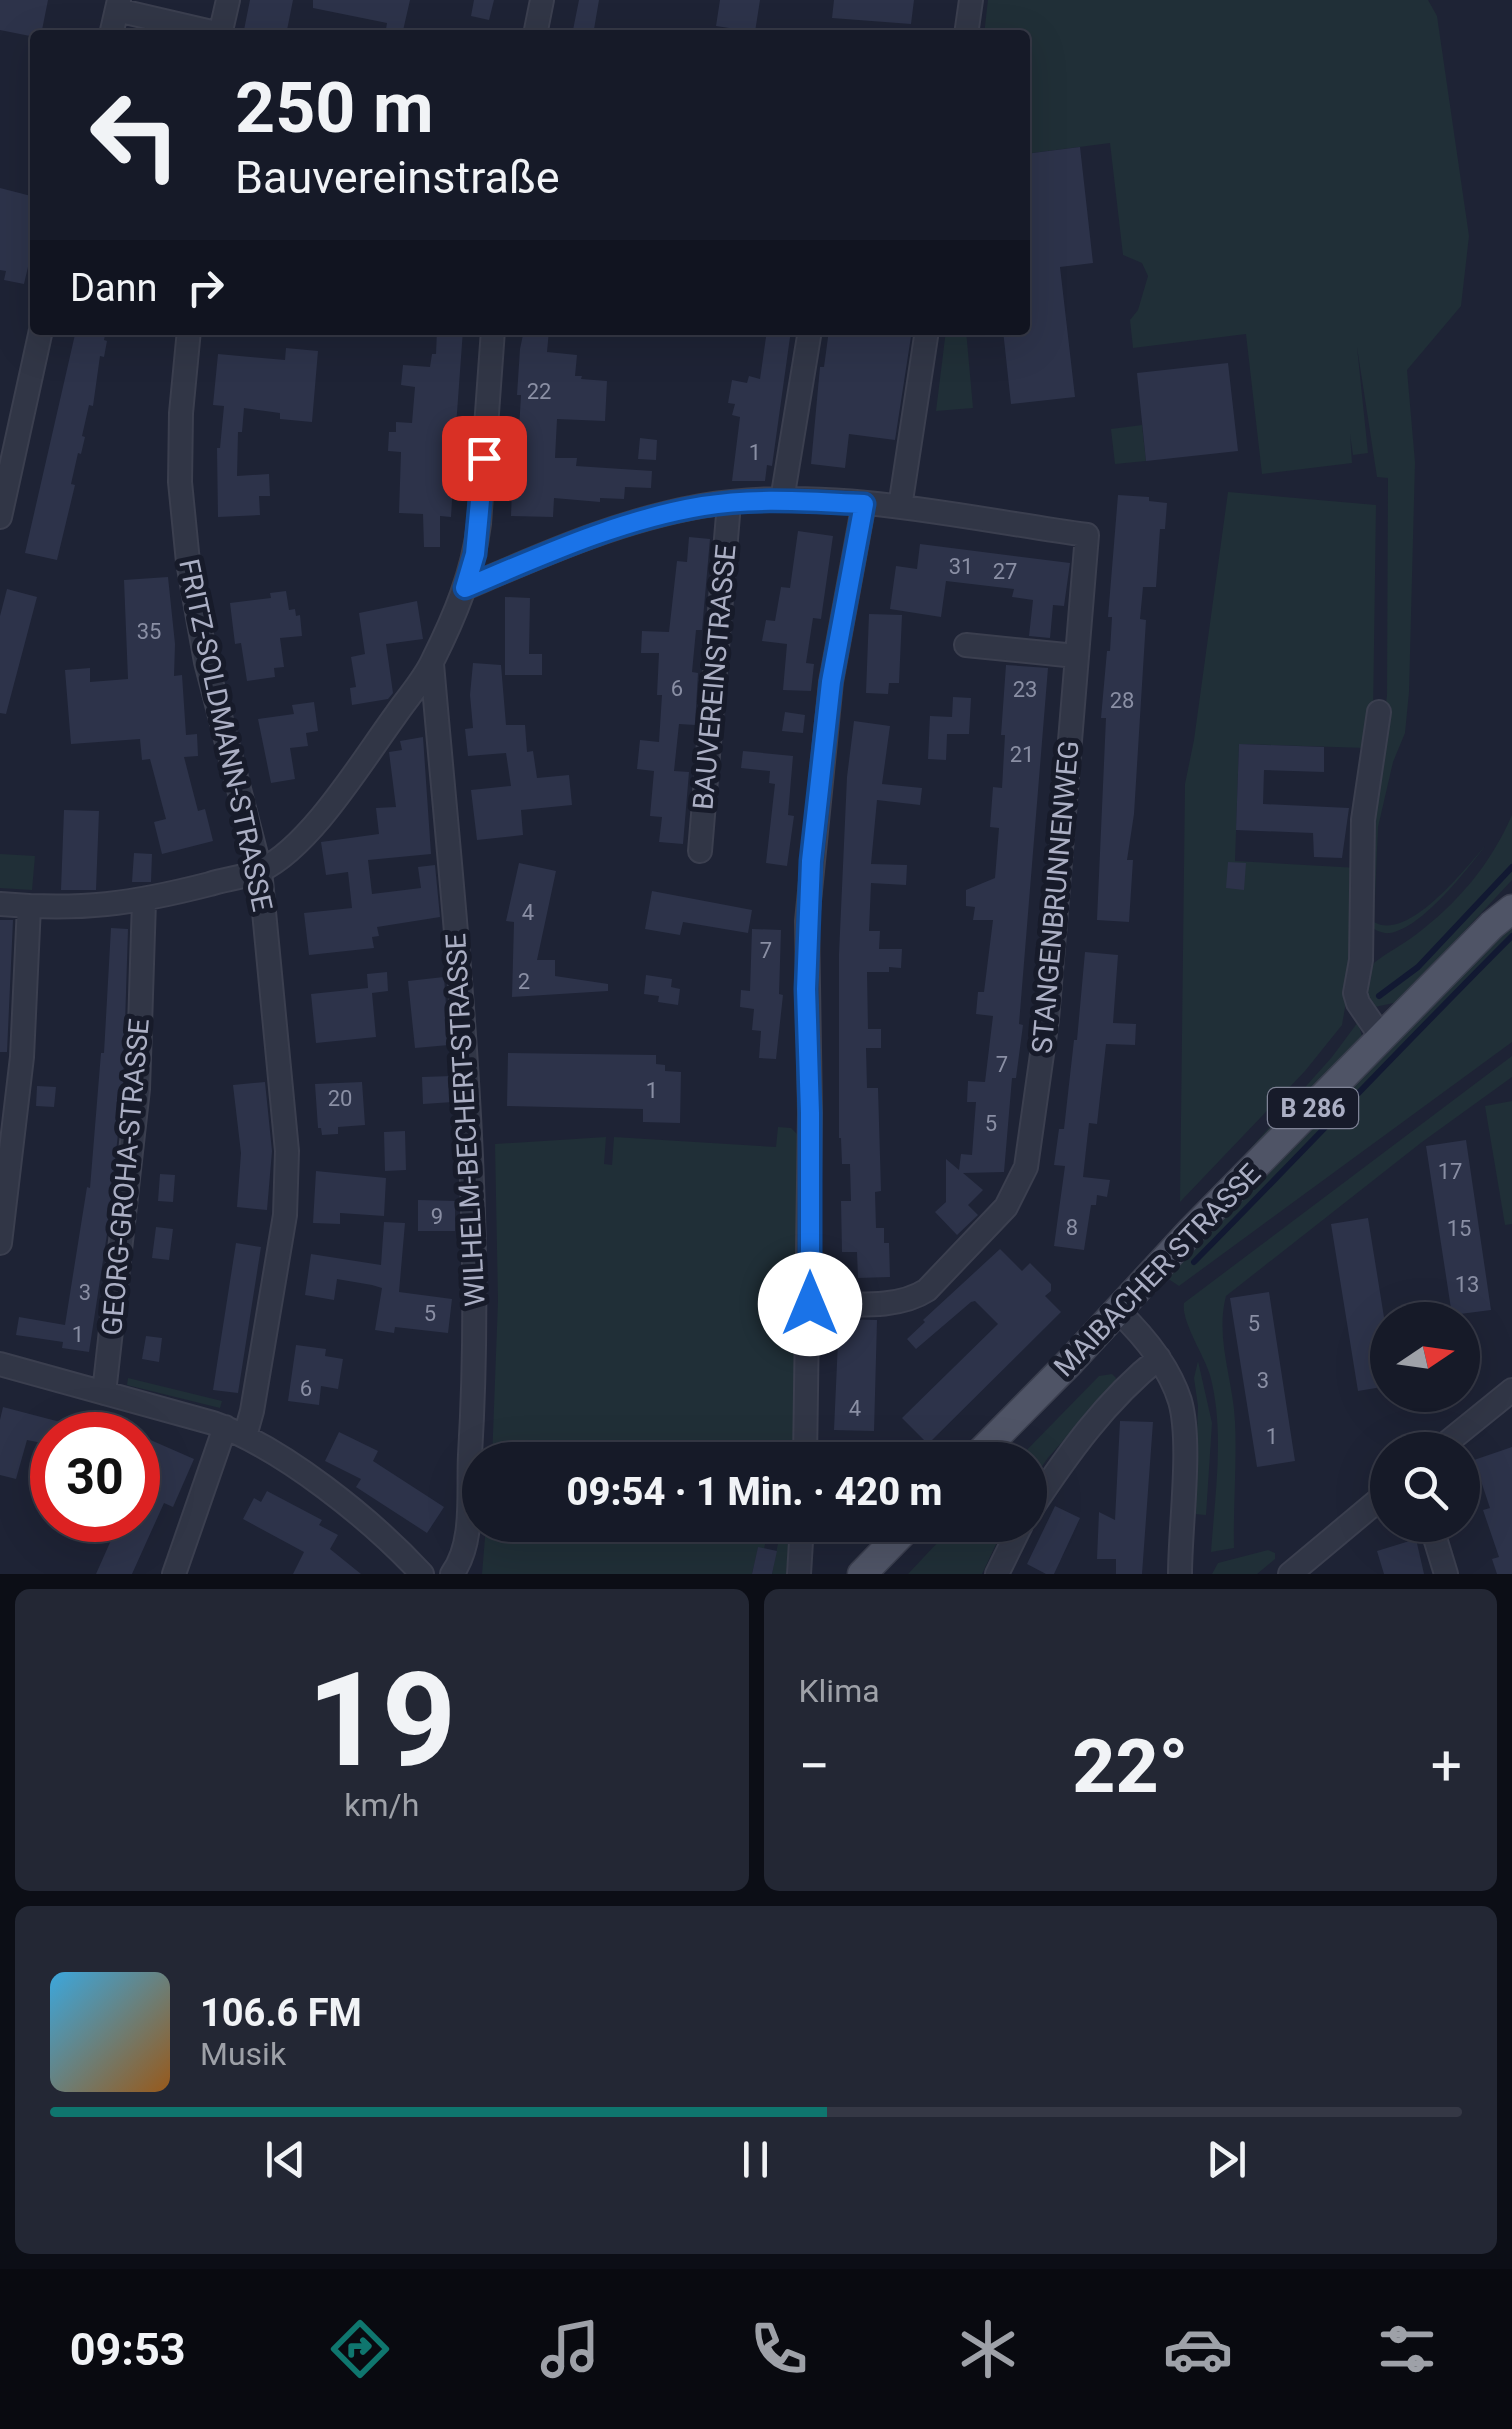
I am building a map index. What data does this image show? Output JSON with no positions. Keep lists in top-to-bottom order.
{
  "streets": {
    "main road": ["B 286", "MAIBACHER STRASSE"],
    "street": [
      "BAUVEREINSTRASSE",
      "FRITZ-SOLDMANN-STRASSE",
      "STANGENBRUNNENWEG",
      "WILHELM-BECHERT-STRASSE",
      "GEORG-GROHA-STRASSE"
    ]
  },
  "crossings": [
    ["BAUVEREINSTRASSE", "STANGENBRUNNENWEG"]
  ],
  "house_numbers": [
    "22",
    "1",
    "31",
    "27",
    "35",
    "6",
    "23",
    "28",
    "21",
    "4",
    "7",
    "2",
    "7",
    "1",
    "20",
    "5",
    "17",
    "9",
    "8",
    "15",
    "13",
    "3",
    "5",
    "5",
    "1",
    "3",
    "6",
    "4",
    "1"
  ],
  "north": "right",
  "page": {
    "turn": ["250 m", "Bauvereinstraße"],
    "then": "Dann",
    "limit": "30",
    "trip": "09:54 · 1 Min. · 420 m",
    "tile": [
      ["19", "km/h"],
      "Klima"
    ],
    "heat": ["−", "22°", "+"],
    "song": ["106.6 FM", "Musik"],
    "tabs": "09:53"
  }
}
